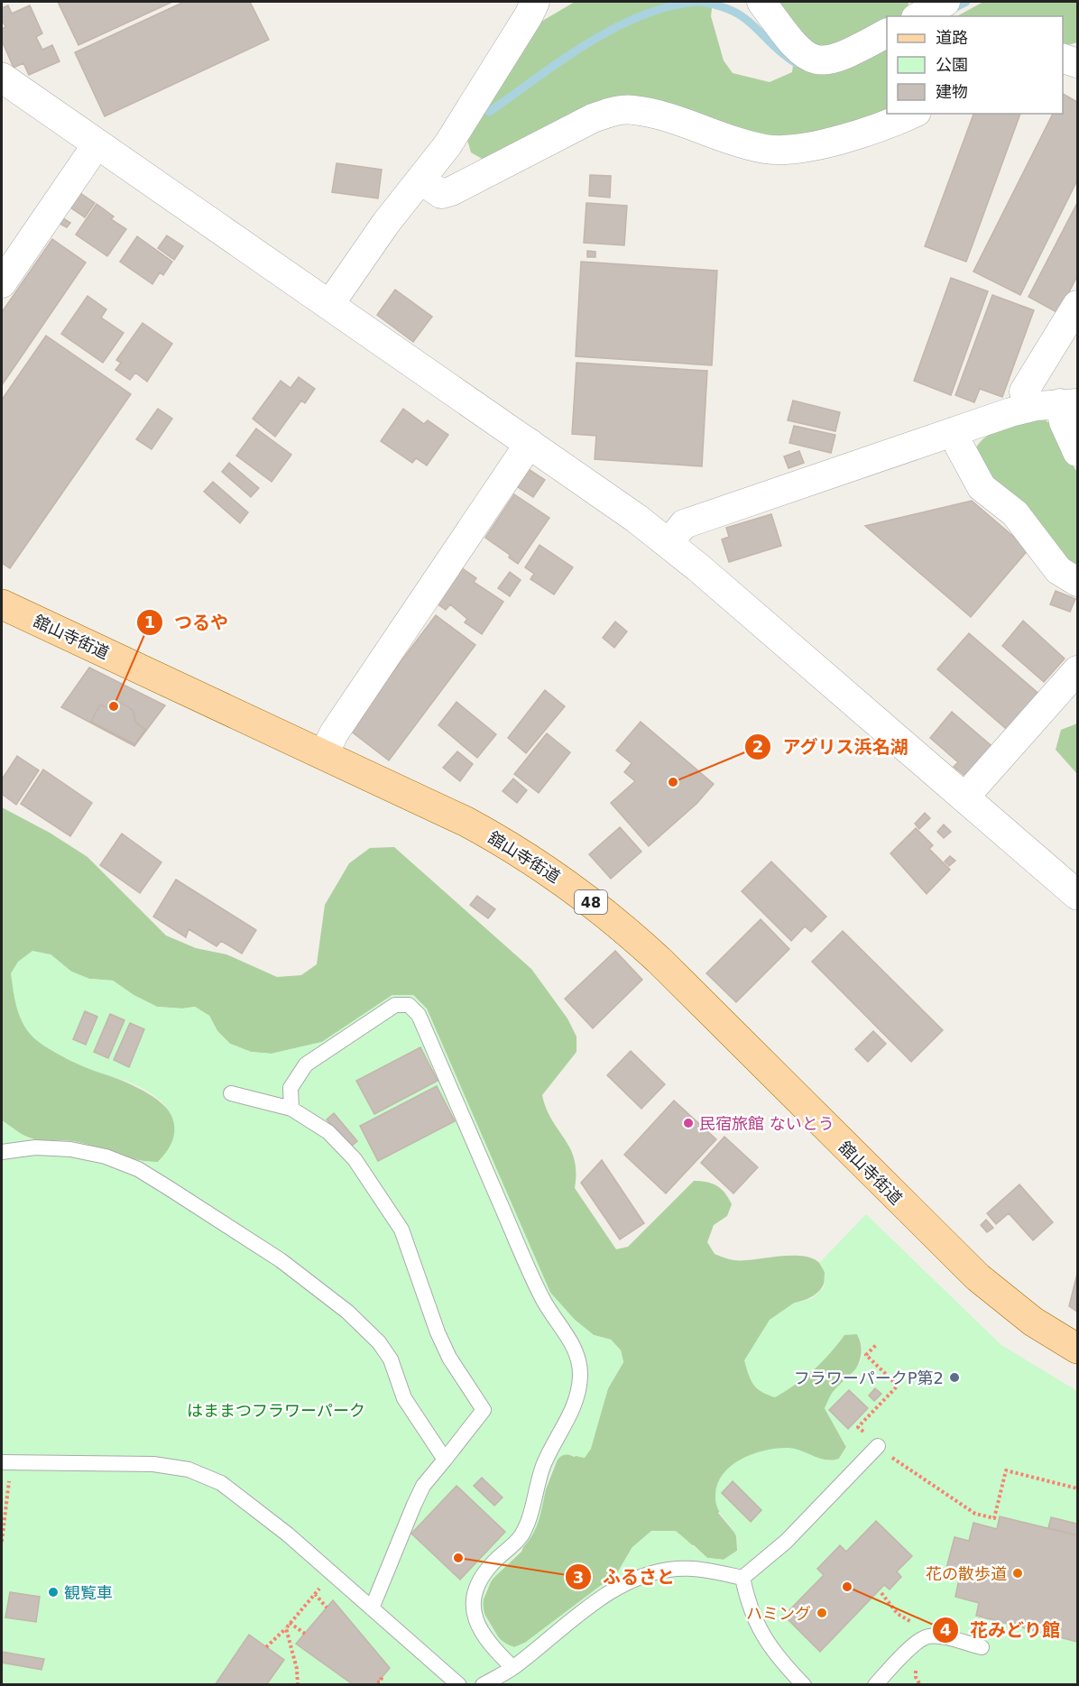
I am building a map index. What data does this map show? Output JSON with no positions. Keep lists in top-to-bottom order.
{
  "streets": {
    "main road": ["舘山寺街道", "48"]
  },
  "parks": ["はままつフラワーパーク"],
  "places": [
    "つるや",
    "アグリス浜名湖",
    "民宿旅館 ないとう",
    "フラワーパークP第2",
    "ふるさと",
    "花の散歩道",
    "花みどり館",
    "観覧車",
    "ハミング"
  ],
  "legend": ["道路", "公園", "建物"]
}
